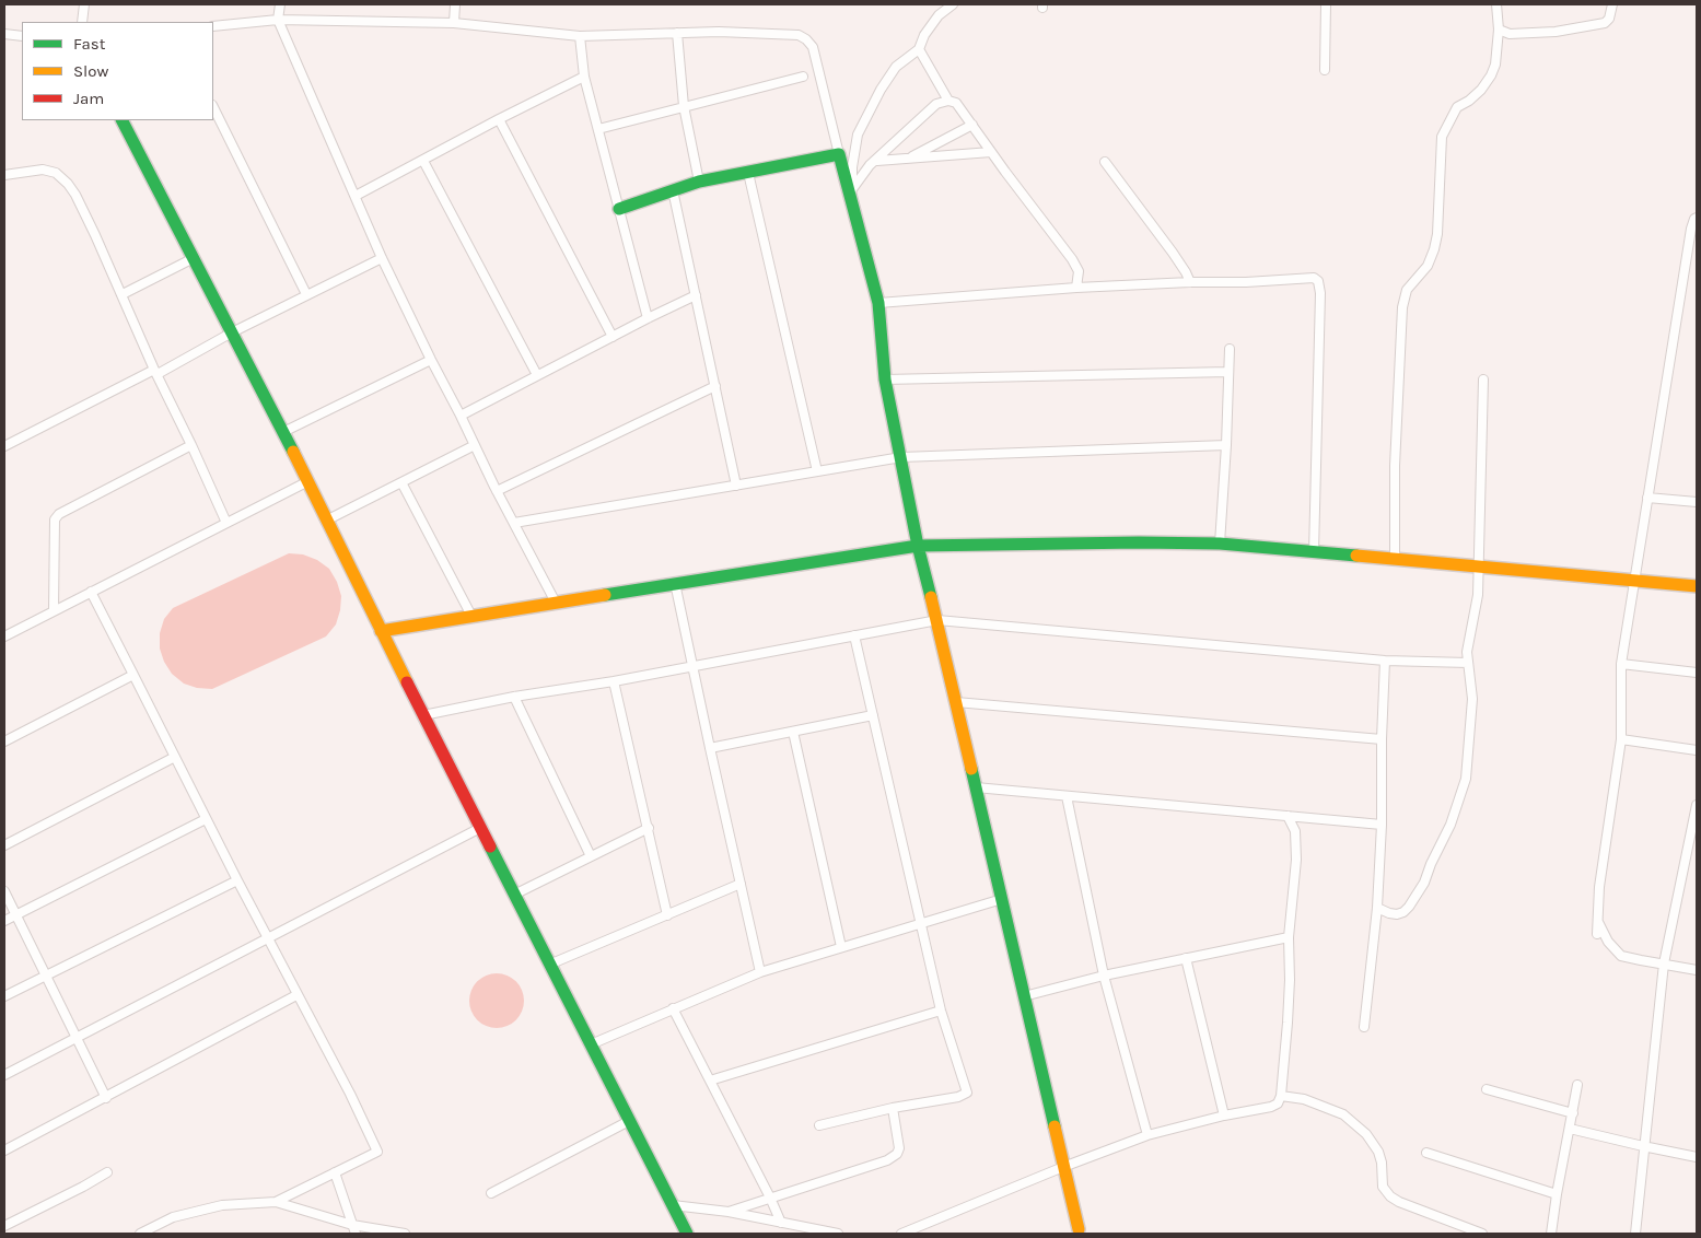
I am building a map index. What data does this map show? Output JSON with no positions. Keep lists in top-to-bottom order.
{
  "legend": ["Fast", "Slow", "Jam"]
}
